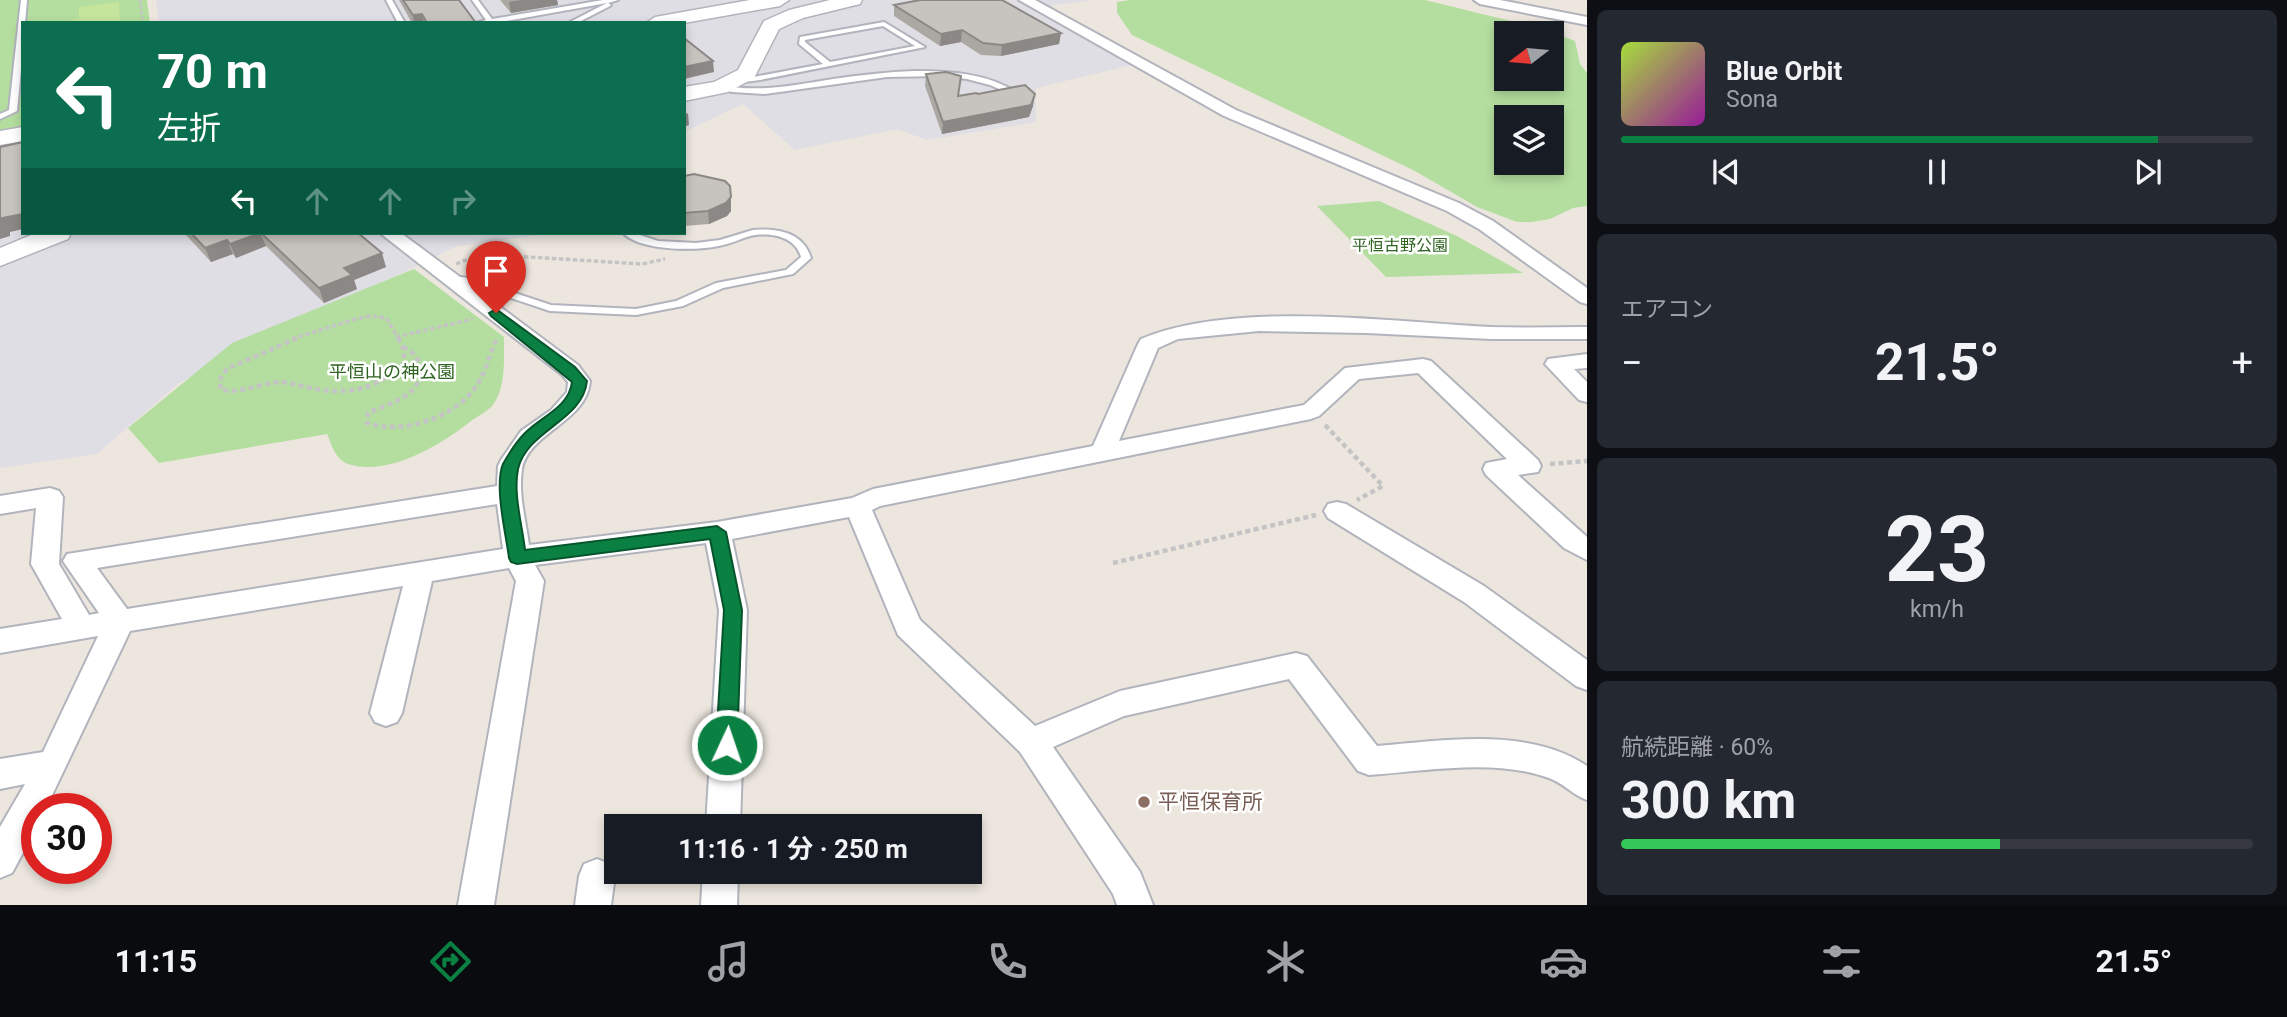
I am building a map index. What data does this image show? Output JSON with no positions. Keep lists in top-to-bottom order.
{
  "parks": ["平恒古野公園", "平恒山の神公園"],
  "places": ["平恒保育所"],
  "north": "left",
  "page": {
    "turn": ["70 m", "左折"],
    "song": ["Blue Orbit", "Sona"],
    "tile": [
      "エアコン",
      ["23", "km/h"],
      ["航続距離 · 60%", "300 km"]
    ],
    "heat": ["−", "21.5°", "+"],
    "limit": "30",
    "trip": "11:16 · 1 分 · 250 m",
    "tabs": ["11:15", "21.5°"]
  }
}
